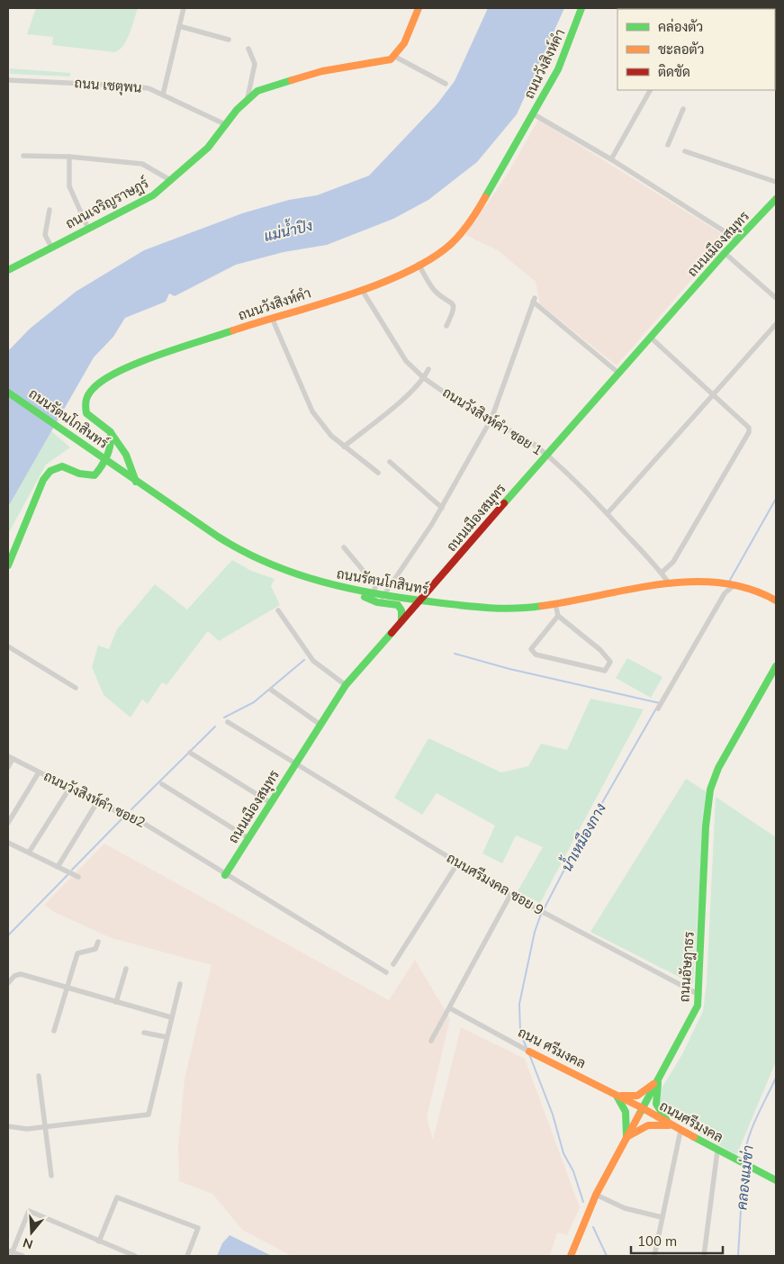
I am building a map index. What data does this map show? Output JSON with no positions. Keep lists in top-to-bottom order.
{
  "streets": {
    "street": [
      "ถนนวังสิงห์คำ",
      "ถนน เชตุพน",
      "ถนนเจริญราษฎร์",
      "ถนนเมืองสมุทร",
      "ถนนรัตนโกสินทร์",
      "ถนนวังสิงห์คำ ซอย 1",
      "ถนนวังสิงห์คำ ซอย2",
      "ถนนศรีมงคล ซอย 9",
      "ถนนอัษฎาธร",
      "ถนน ศรีมงคล",
      "ถนนศรีมงคล"
    ]
  },
  "crossings": [
    ["ถนนวังสิงห์คำ", "ถนนวังสิงห์คำ ซอย 1"],
    ["ถนน เชตุพน", "ถนนเจริญราษฎร์"],
    ["ถนนเมืองสมุทร", "ถนนรัตนโกสินทร์"],
    ["ถนนเมืองสมุทร", "ถนนวังสิงห์คำ ซอย 1"],
    ["ถนนเมืองสมุทร", "ถนนวังสิงห์คำ ซอย2"],
    ["ถนนเมืองสมุทร", "ถนนศรีมงคล ซอย 9"],
    ["ถนนรัตนโกสินทร์", "ถนนวังสิงห์คำ ซอย 1"],
    ["ถนนศรีมงคล ซอย 9", "ถนนอัษฎาธร"],
    ["ถนนอัษฎาธร", "ถนน ศรีมงคล"],
    ["ถนนอัษฎาธร", "ถนนศรีมงคล"],
    ["ถนน ศรีมงคล", "ถนนศรีมงคล"]
  ],
  "water": ["แม่น้ำปิง", "น้ำเหมืองกาง", "คลองแม่ข่า"],
  "legend": ["คล่องตัว", "ชะลอตัว", "ติดขัด"],
  "scale_bar": "100 m",
  "north": "bottom"
}
